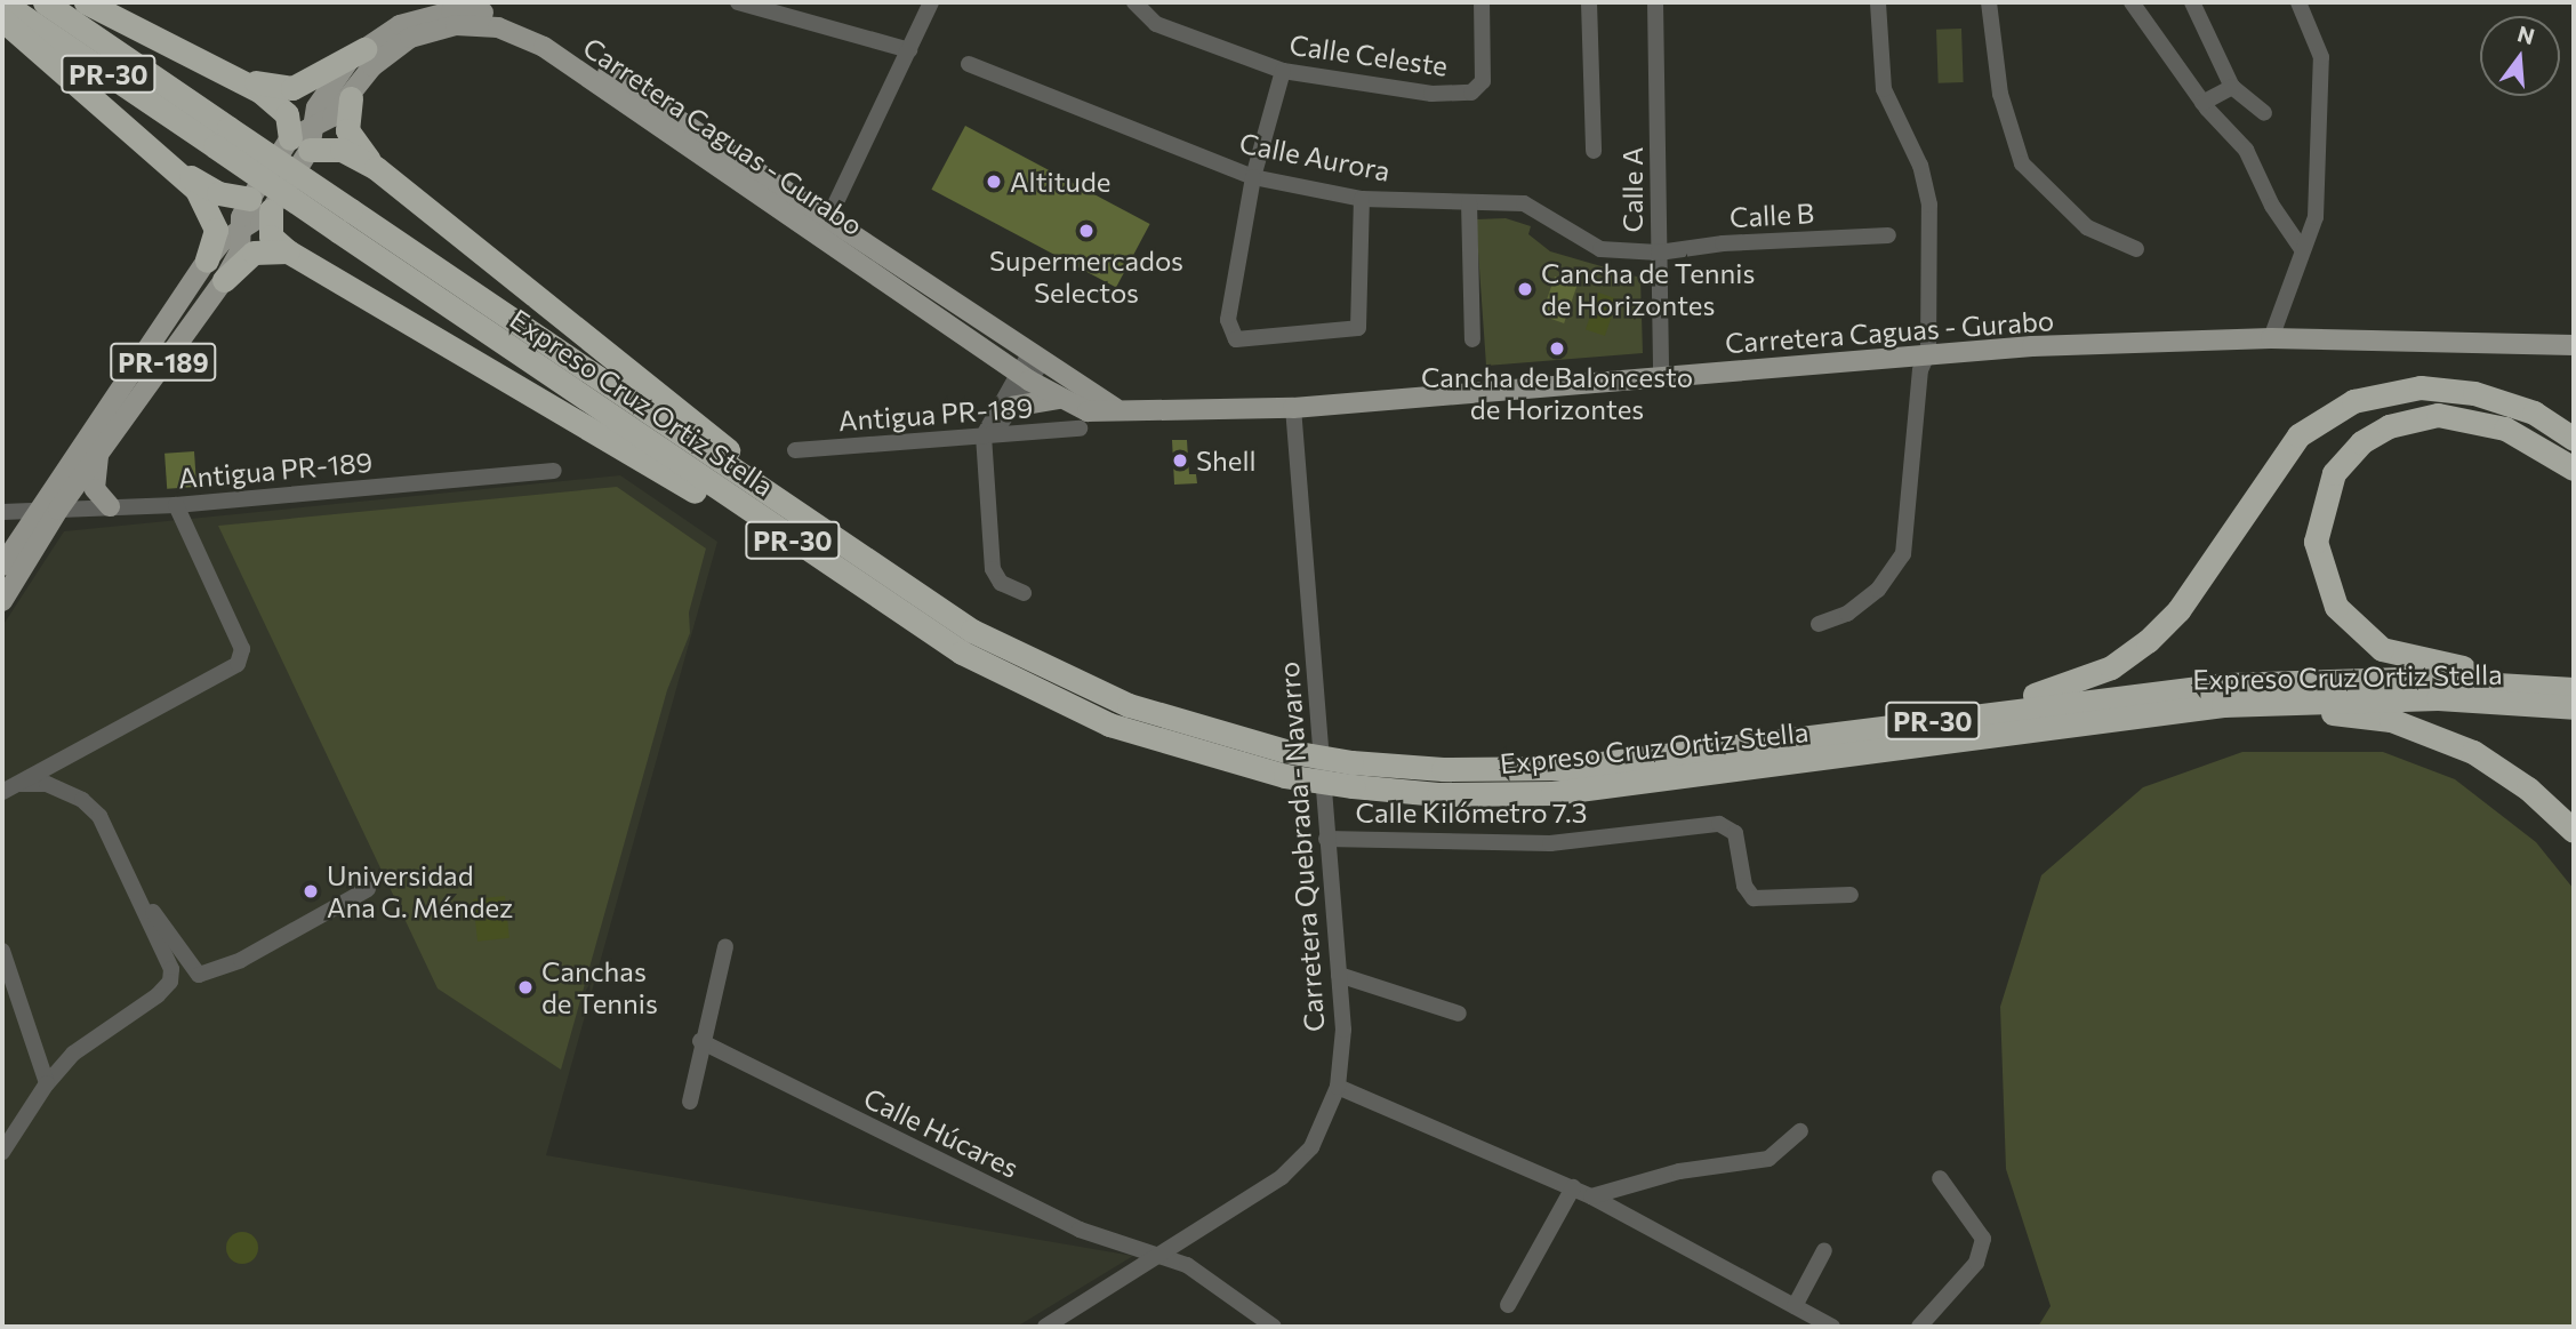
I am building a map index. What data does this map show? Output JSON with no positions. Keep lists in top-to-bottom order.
{
  "streets": {
    "highway": ["PR-30", "Expreso Cruz Ortiz Stella"],
    "main road": ["Carretera Caguas - Gurabo", "PR-189"],
    "street": [
      "Calle Celeste",
      "Calle Aurora",
      "Calle A",
      "Calle B",
      "Antigua PR-189",
      "Calle Kilómetro 7.3",
      "Carretera Quebrada - Navarro",
      "Calle Húcares"
    ]
  },
  "crossings": [
    ["Carretera Caguas - Gurabo", "Calle A"],
    ["Carretera Caguas - Gurabo", "PR-189"],
    ["Carretera Caguas - Gurabo", "Carretera Quebrada - Navarro"],
    ["Calle Aurora", "Calle A"],
    ["Calle Aurora", "Calle B"],
    ["Calle A", "Calle B"],
    ["PR-189", "Antigua PR-189"],
    ["Calle Kilómetro 7.3", "Carretera Quebrada - Navarro"],
    ["Carretera Quebrada - Navarro", "Calle Húcares"]
  ],
  "places": [
    "Altitude",
    "Supermercados Selectos",
    "Cancha de Tennis de Horizontes",
    "Cancha de Baloncesto de Horizontes",
    "Shell",
    "Universidad Ana G. Méndez",
    "Canchas de Tennis"
  ],
  "north": "top"
}
